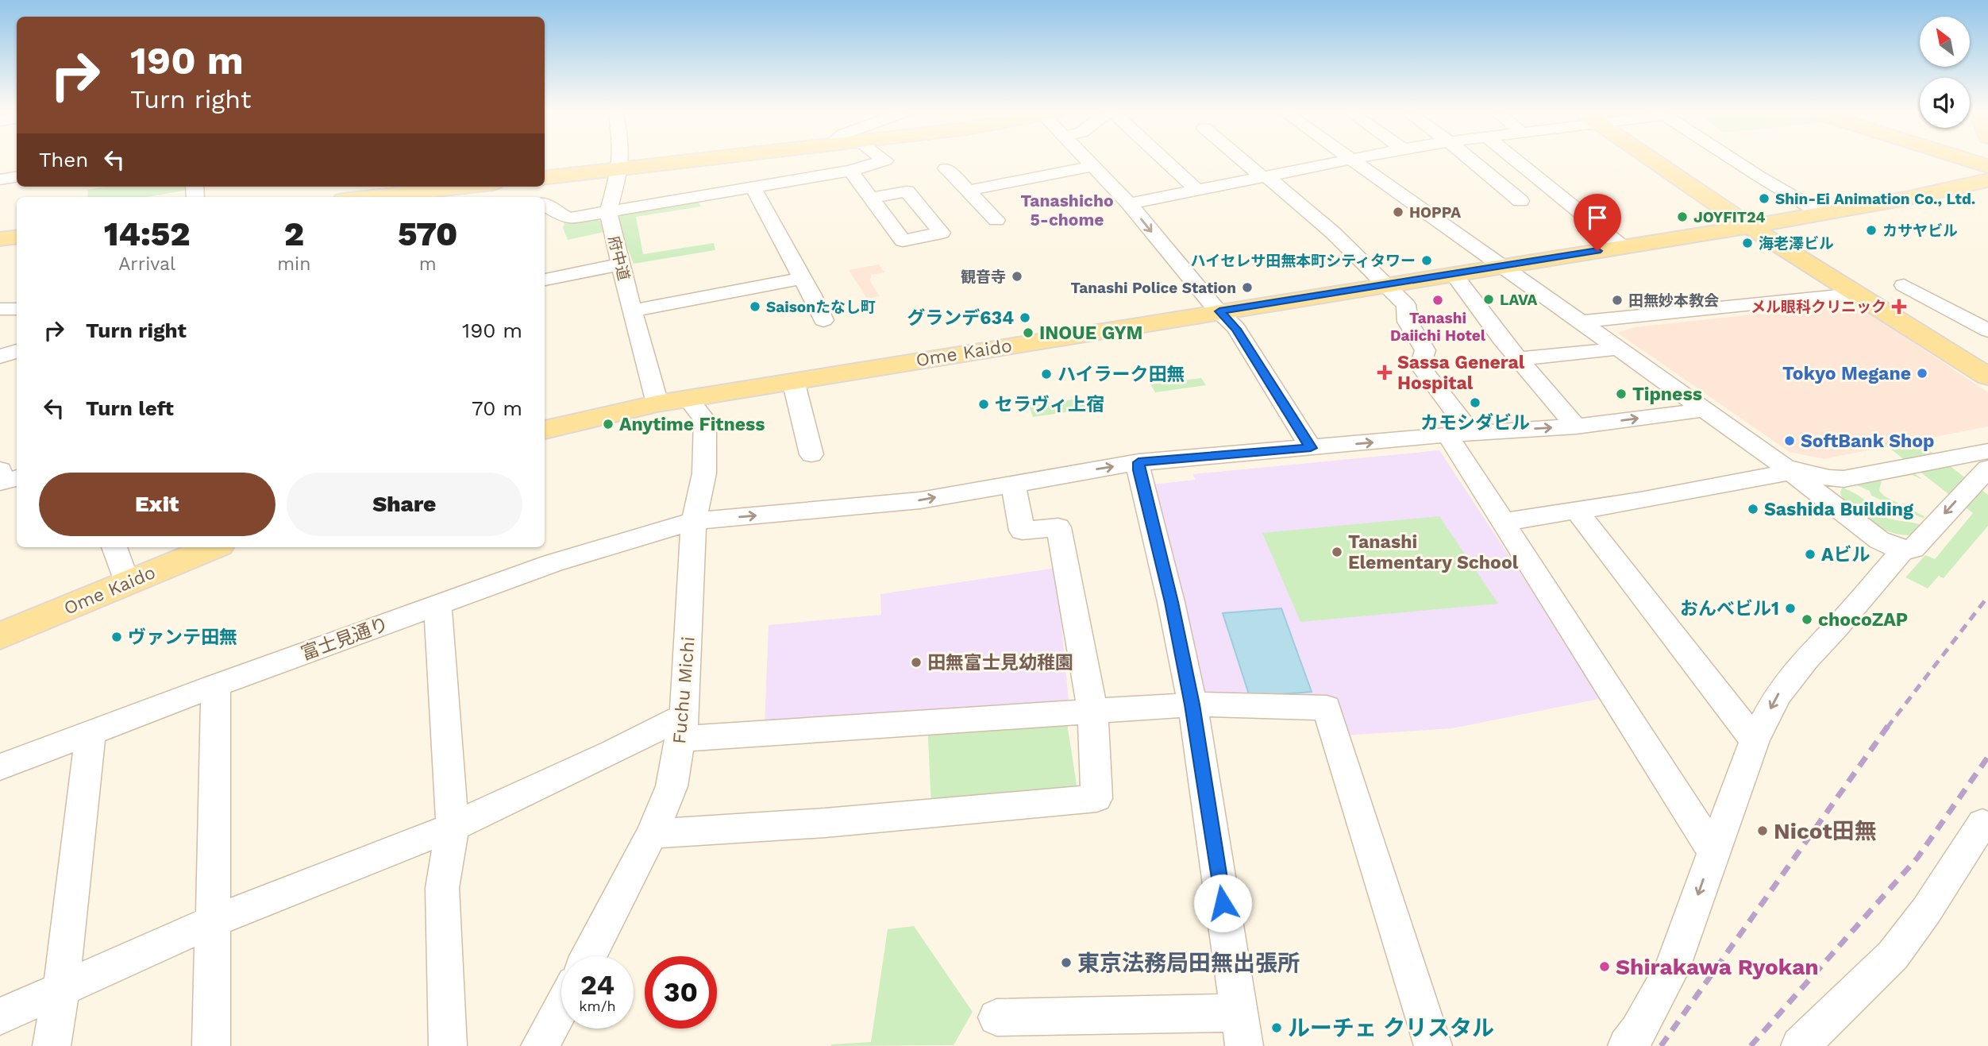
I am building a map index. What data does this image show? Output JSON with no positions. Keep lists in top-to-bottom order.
{
  "streets": {
    "main road": ["Ome Kaido"],
    "street": ["府中道", "富士見通り", "Fuchu Michi"]
  },
  "crossings": [
    ["府中道", "Ome Kaido"],
    ["Ome Kaido", "Fuchu Michi"],
    ["富士見通り", "Fuchu Michi"]
  ],
  "districts": ["Tanashicho 5-chome"],
  "places": {
    "other": [
      "Shin-Ei Animation Co., Ltd.",
      "HOPPA",
      "JOYFIT24",
      "カサヤビル",
      "海老澤ビル",
      "ハイセレサ田無本町シティタワー",
      "観音寺",
      "Tanashi Police Station",
      "LAVA",
      "Tanashi Daiichi Hotel",
      "田無妙本教会",
      "Saisonたなし町",
      "グランデ634",
      "INOUE GYM",
      "Tokyo Megane",
      "ハイラーク田無",
      "Tipness",
      "カモシダビル",
      "セラヴィ上宿",
      "Anytime Fitness",
      "SoftBank Shop",
      "Sashida Building",
      "Tanashi Elementary School",
      "Aビル",
      "おんべビル1",
      "chocoZAP",
      "ヴァンテ田無",
      "田無富士見幼稚園",
      "Nicot田無",
      "東京法務局田無出張所",
      "Shirakawa Ryokan",
      "ルーチェ クリスタル"
    ],
    "health": ["メル眼科クリニック", "Sassa General Hospital"]
  },
  "north": "top left",
  "page": {
    "turn": ["190 m", "Turn right"],
    "then": "Then",
    "eta": [
      "14:52",
      "Arrival",
      "2",
      "min",
      "570",
      "m"
    ],
    "list": [
      {
        "name": "Turn right",
        "value": "190 m"
      },
      {
        "name": "Turn left",
        "value": "70 m"
      }
    ],
    "buttons": ["Exit", "Share"],
    "speed": "24 km/h",
    "limit": "30"
  }
}
